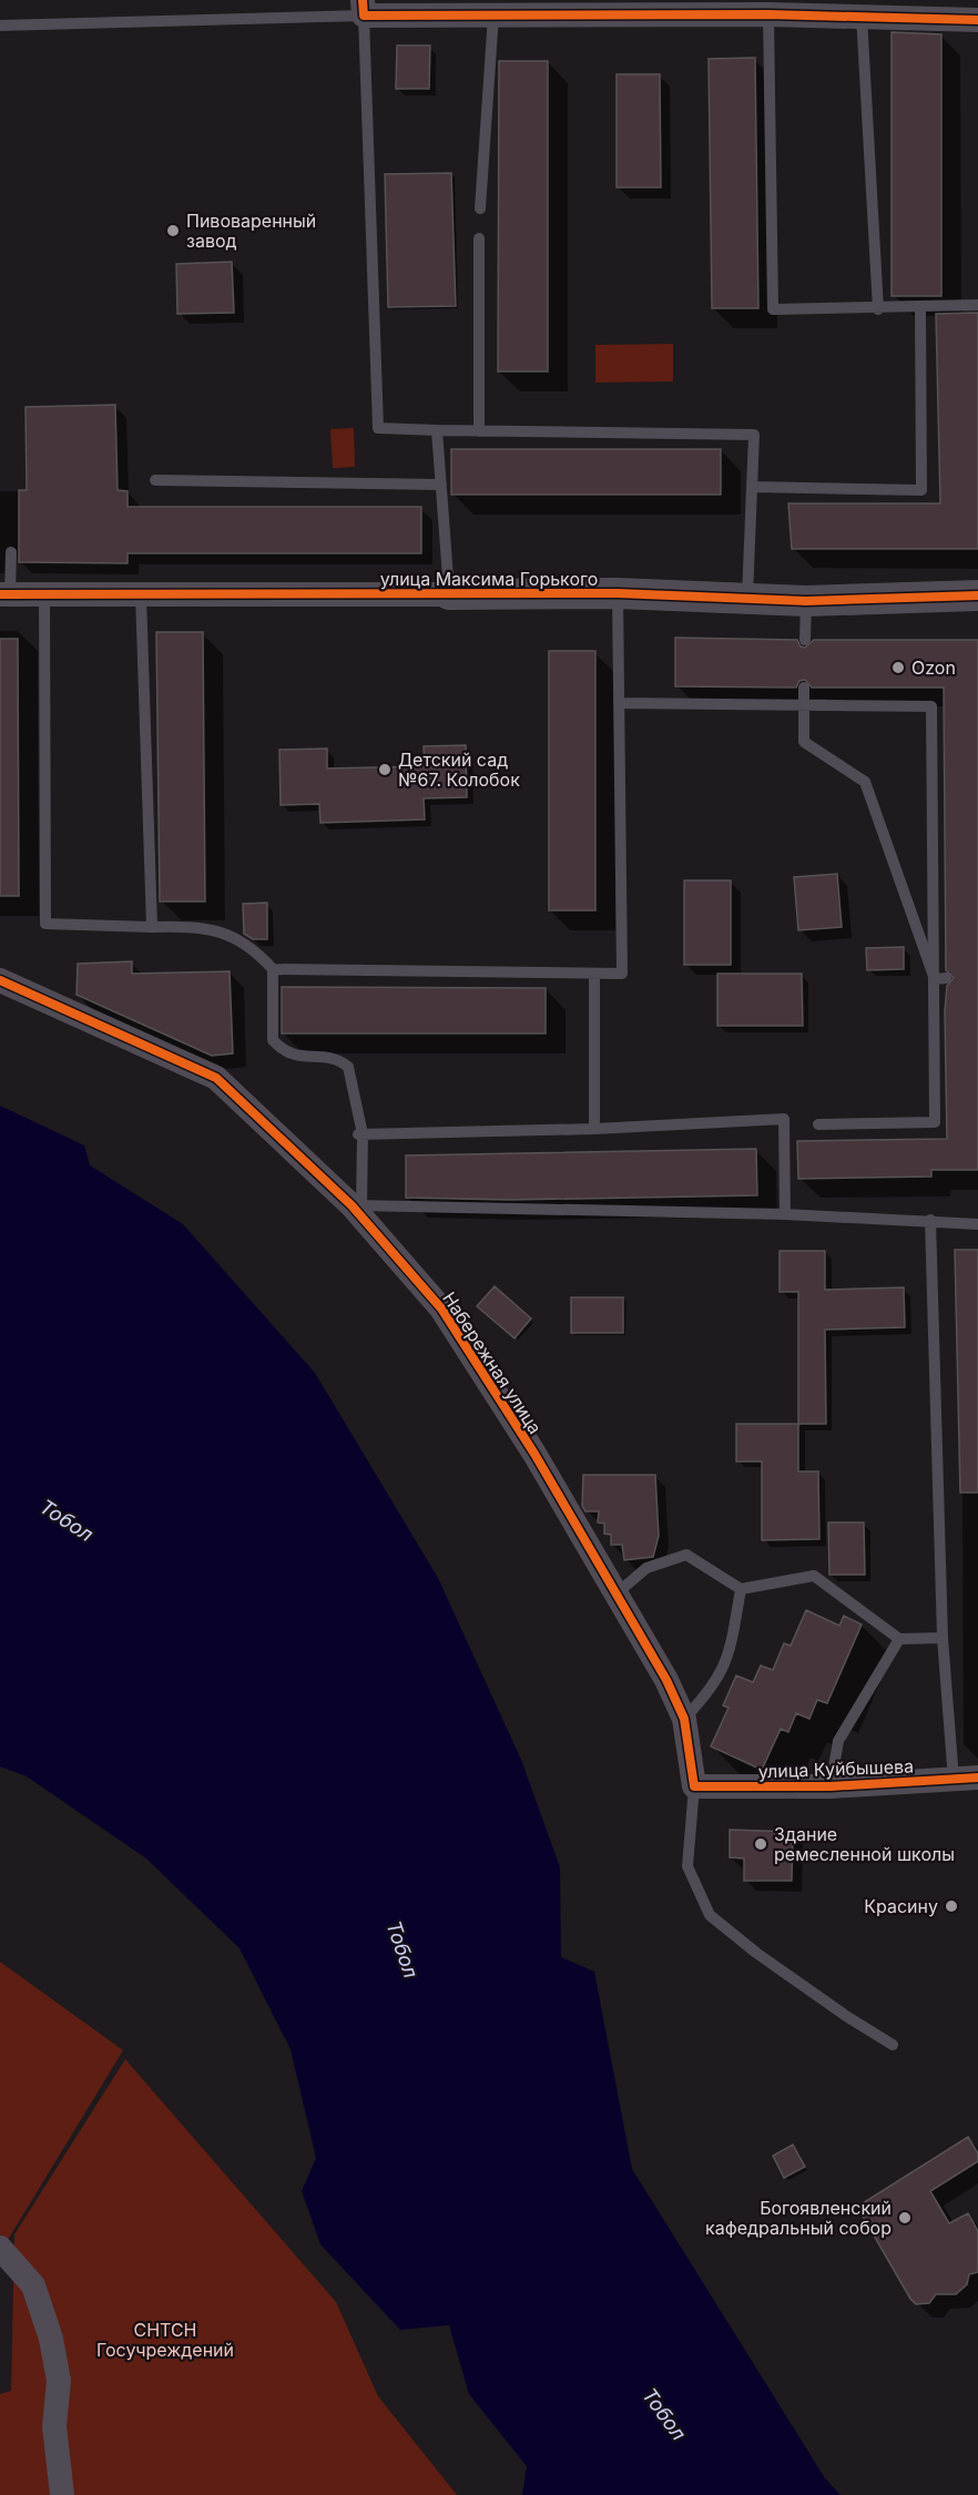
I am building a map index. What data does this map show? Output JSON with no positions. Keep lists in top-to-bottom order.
{
  "streets": {
    "street": ["улица Максима Горького", "Набережная улица", "улица Куйбышева"]
  },
  "crossings": [
    ["Набережная улица", "улица Куйбышева"]
  ],
  "water": ["Тобол"],
  "parks": ["СНТСН Госучреждений"],
  "places": [
    "Пивоваренный завод",
    "Ozon",
    "Детский сад №67. Колобок",
    "Здание ремесленной школы",
    "Красину",
    "Богоявленский кафедральный собор"
  ]
}
